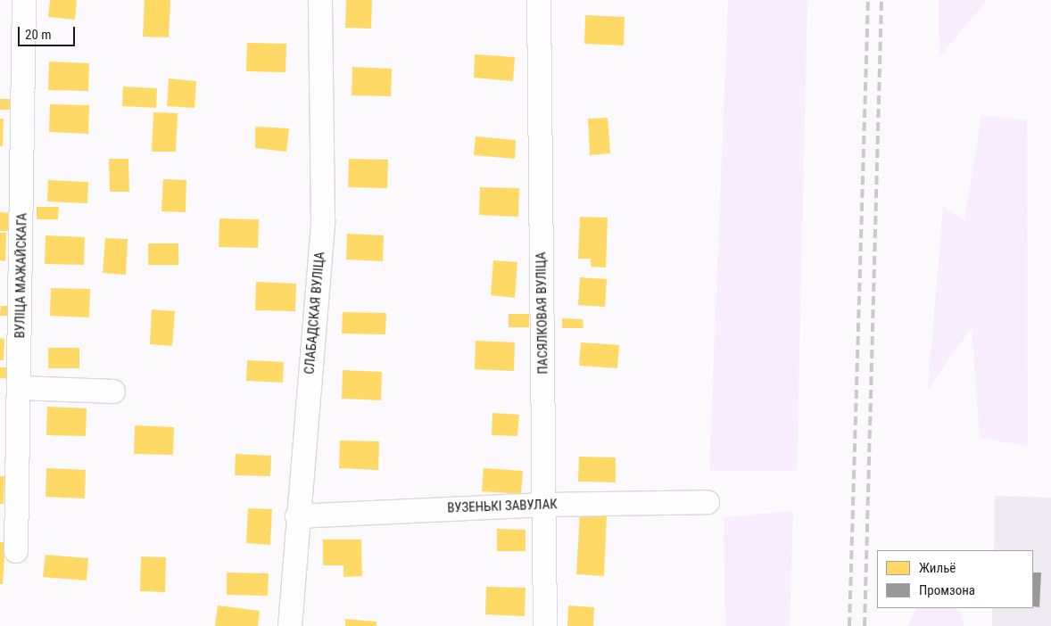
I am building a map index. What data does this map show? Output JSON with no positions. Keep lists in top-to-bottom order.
{
  "streets": {
    "street": [
      "ВУЛІЦА МАЖАЙСКАГА",
      "СЛАБАДСКАЯ ВУЛІЦА",
      "ПАСЯЛКОВАЯ ВУЛІЦА",
      "ВУЗЕНЬКІ ЗАВУЛАК"
    ]
  },
  "crossings": [
    ["СЛАБАДСКАЯ ВУЛІЦА", "ВУЗЕНЬКІ ЗАВУЛАК"],
    ["ПАСЯЛКОВАЯ ВУЛІЦА", "ВУЗЕНЬКІ ЗАВУЛАК"]
  ],
  "legend": ["Жильё", "Промзона"],
  "scale_bar": "20 m"
}
